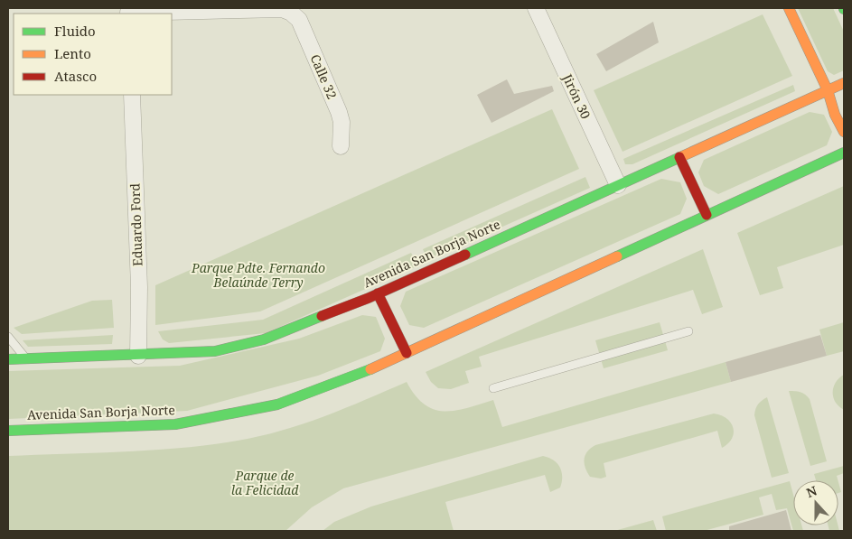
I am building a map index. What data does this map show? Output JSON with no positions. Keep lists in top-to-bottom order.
{
  "streets": {
    "main road": ["Avenida San Borja Norte"],
    "street": ["Calle 32", "Jirón 30", "Eduardo Ford"]
  },
  "crossings": [
    ["Jirón 30", "Avenida San Borja Norte"],
    ["Eduardo Ford", "Avenida San Borja Norte"]
  ],
  "parks": ["Parque Pdte. Fernando Belaúnde Terry", "Parque de la Felicidad"],
  "legend": ["Fluido", "Lento", "Atasco"],
  "north": "top"
}
